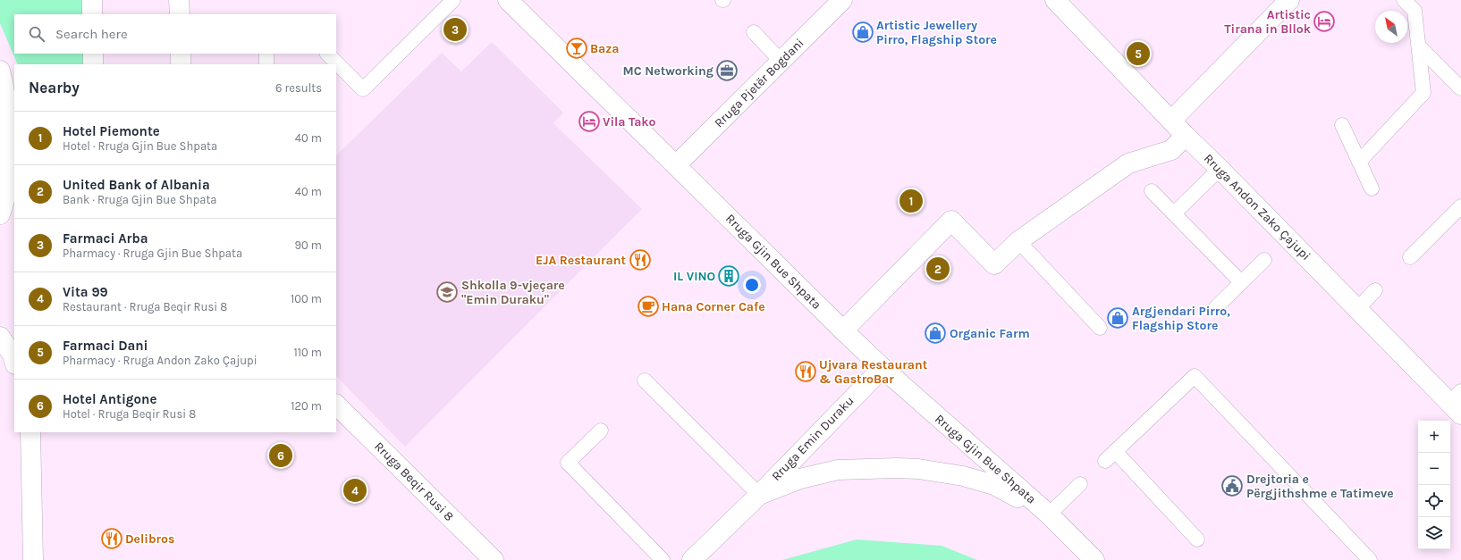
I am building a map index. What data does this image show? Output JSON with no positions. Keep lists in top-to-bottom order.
{
  "streets": {
    "street": [
      "Rruga Pjetër Bogdani",
      "Rruga Andon Zako Çajupi",
      "Rruga Gjin Bue Shpata",
      "Rruga Emin Duraku",
      "Rruga Beqir Rusi 8"
    ]
  },
  "crossings": [
    ["Rruga Pjetër Bogdani", "Rruga Gjin Bue Shpata"],
    ["Rruga Gjin Bue Shpata", "Rruga Emin Duraku"]
  ],
  "places": {
    "hotel": ["Artistic Tirana in Bllok", "Vila Tako"],
    "shop": ["Artistic Jewellery Pirro, Flagship Store", "Argjendari Pirro, Flagship Store", "Organic Farm"],
    "bar": ["Baza"],
    "office": ["MC Networking"],
    "restaurant": ["EJA Restaurant", "Ujvara Restaurant & GastroBar", "Delibros"],
    "building": ["IL VINO"],
    "school or university": ["Shkolla 9-vjeçare \"Emin Duraku\""],
    "cafe": ["Hana Corner Cafe"],
    "public building": ["Drejtoria e Përgjithshme e Tatimeve"]
  },
  "north": "top left",
  "page": {
    "search": "Search here",
    "pins": [
      "3",
      "5",
      "1",
      "2",
      "6",
      "4"
    ],
    "heading": ["Nearby", "6 results"],
    "list": [
      {
        "mark": "1",
        "name": "Hotel Piemonte",
        "note": "Hotel · Rruga Gjin Bue Shpata",
        "value": "40 m"
      },
      {
        "mark": "2",
        "name": "United Bank of Albania",
        "note": "Bank · Rruga Gjin Bue Shpata",
        "value": "40 m"
      },
      {
        "mark": "3",
        "name": "Farmaci Arba",
        "note": "Pharmacy · Rruga Gjin Bue Shpata",
        "value": "90 m"
      },
      {
        "mark": "4",
        "name": "Vita 99",
        "note": "Restaurant · Rruga Beqir Rusi 8",
        "value": "100 m"
      },
      {
        "mark": "5",
        "name": "Farmaci Dani",
        "note": "Pharmacy · Rruga Andon Zako Çajupi",
        "value": "110 m"
      },
      {
        "mark": "6",
        "name": "Hotel Antigone",
        "note": "Hotel · Rruga Beqir Rusi 8",
        "value": "120 m"
      }
    ],
    "map_buttons": ["+", "−"]
  }
}
